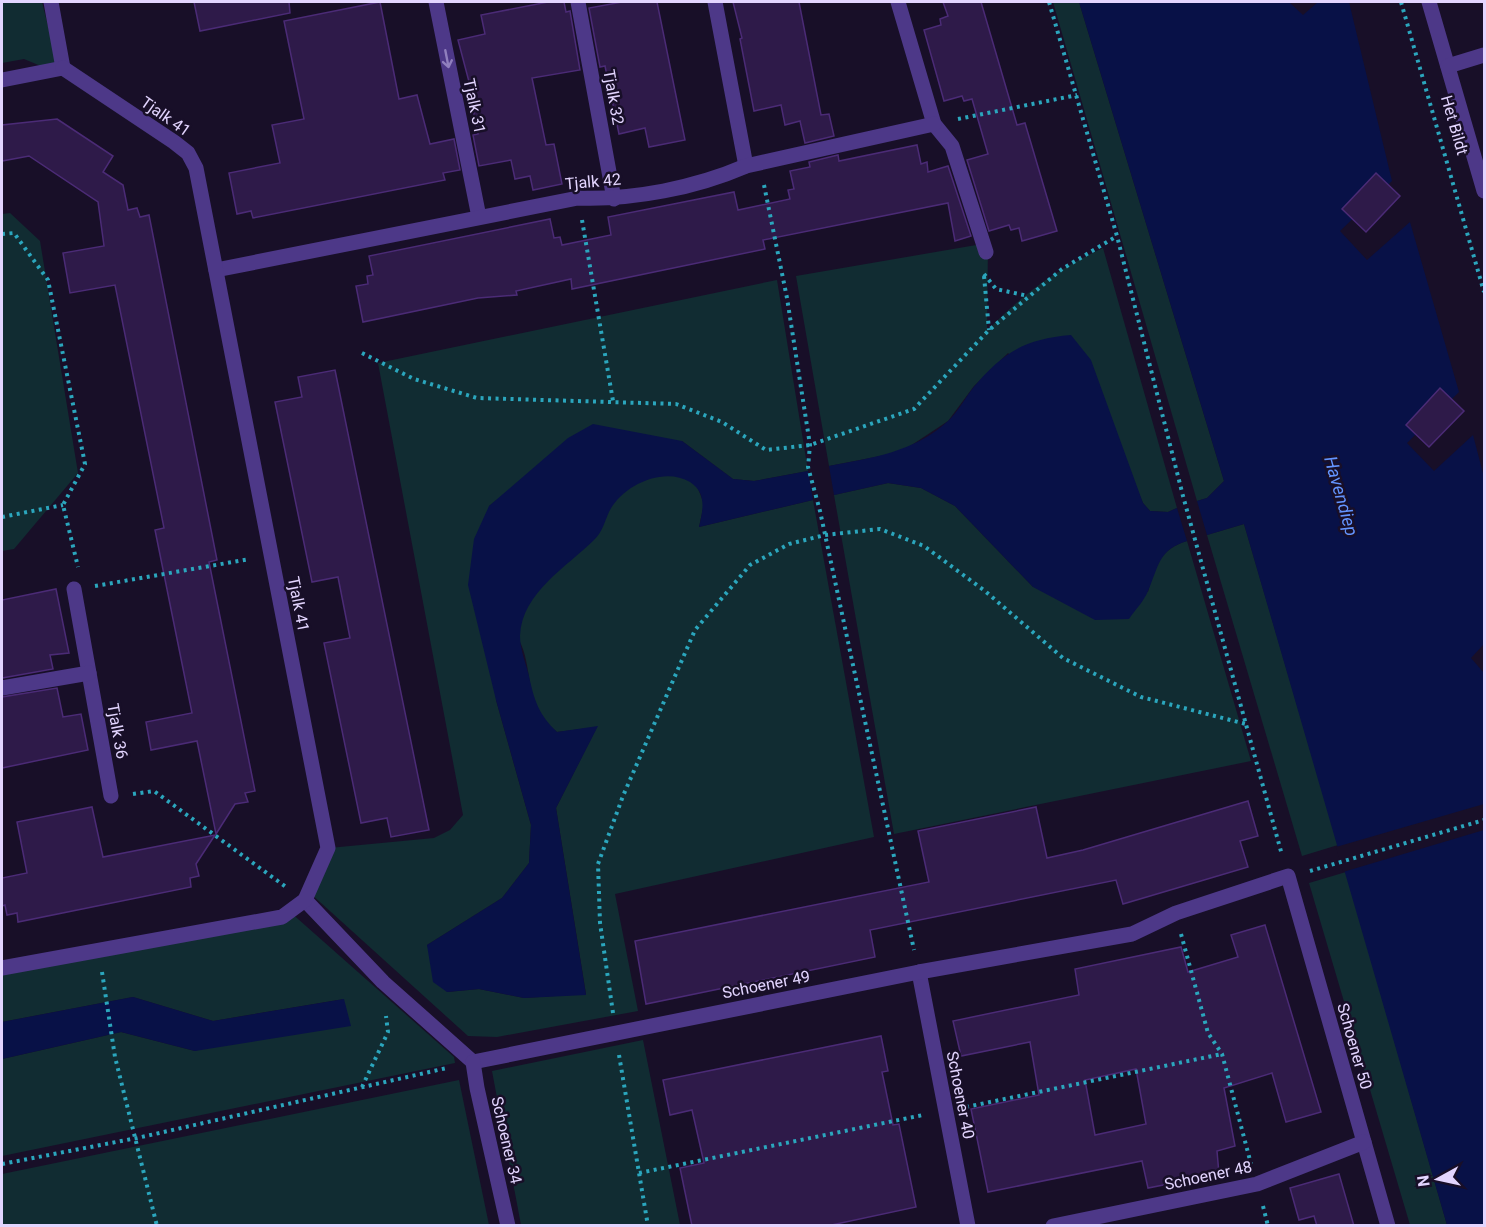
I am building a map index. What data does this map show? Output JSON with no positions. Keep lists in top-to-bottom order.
{
  "streets": {
    "street": [
      "Tjalk 32",
      "Tjalk 31",
      "Tjalk 41",
      "Het Bildt",
      "Tjalk 42",
      "Tjalk 36",
      "Schoener 49",
      "Schoener 50",
      "Schoener 40",
      "Schoener 34",
      "Schoener 48"
    ]
  },
  "crossings": [
    ["Tjalk 32", "Tjalk 42"],
    ["Tjalk 31", "Tjalk 42"],
    ["Tjalk 41", "Tjalk 42"],
    ["Schoener 49", "Schoener 50"],
    ["Schoener 49", "Schoener 40"],
    ["Schoener 49", "Schoener 34"],
    ["Schoener 50", "Schoener 48"]
  ],
  "one_way": ["Tjalk 31"],
  "water": ["Havendiep"],
  "north": "left"
}
